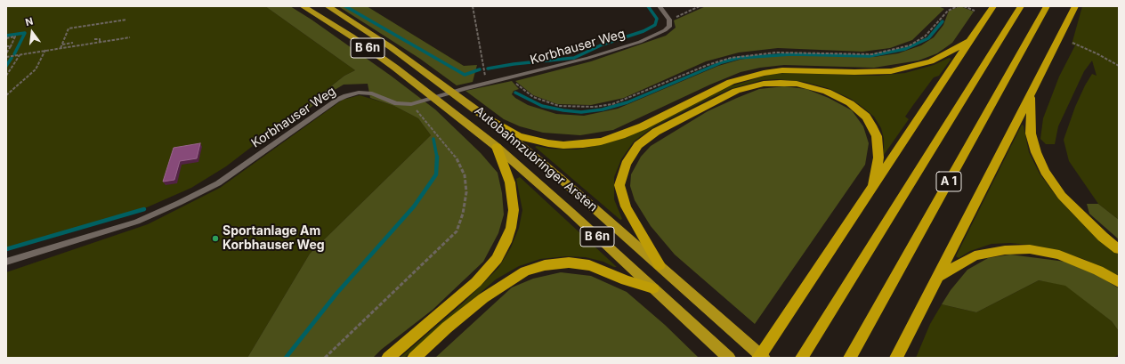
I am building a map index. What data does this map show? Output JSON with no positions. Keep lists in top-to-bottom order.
{
  "streets": {
    "highway": ["B 6n", "Autobahnzubringer Arsten", "A 1"],
    "lane": ["Korbhauser Weg"]
  },
  "places": ["Sportanlage Am Korbhauser Weg"],
  "north": "top"
}
